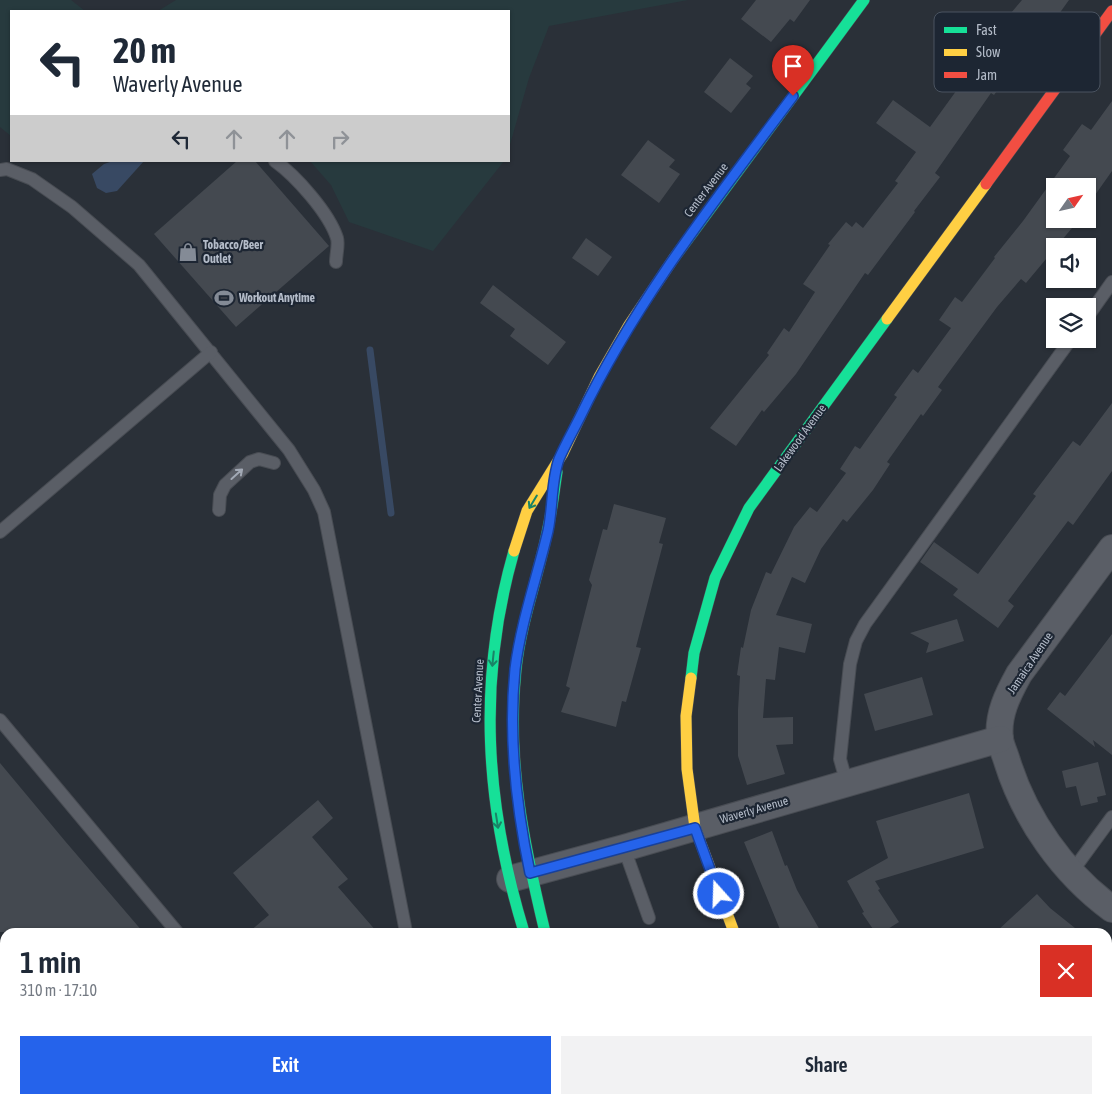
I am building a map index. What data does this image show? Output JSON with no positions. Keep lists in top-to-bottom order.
{
  "streets": {
    "street": [
      "Center Avenue",
      "Lakewood Avenue",
      "Jamaica Avenue",
      "Waverly Avenue"
    ]
  },
  "crossings": [
    ["Center Avenue", "Waverly Avenue"],
    ["Lakewood Avenue", "Waverly Avenue"],
    ["Jamaica Avenue", "Waverly Avenue"]
  ],
  "places": {
    "shop": ["Tobacco/Beer Outlet"],
    "sports": ["Workout Anytime"]
  },
  "legend": ["Fast", "Slow", "Jam"],
  "north": "top right",
  "page": {
    "turn": ["20 m", "Waverly Avenue"],
    "heading": ["1 min", "310 m · 17:10"],
    "buttons": ["Exit", "Share"]
  }
}
